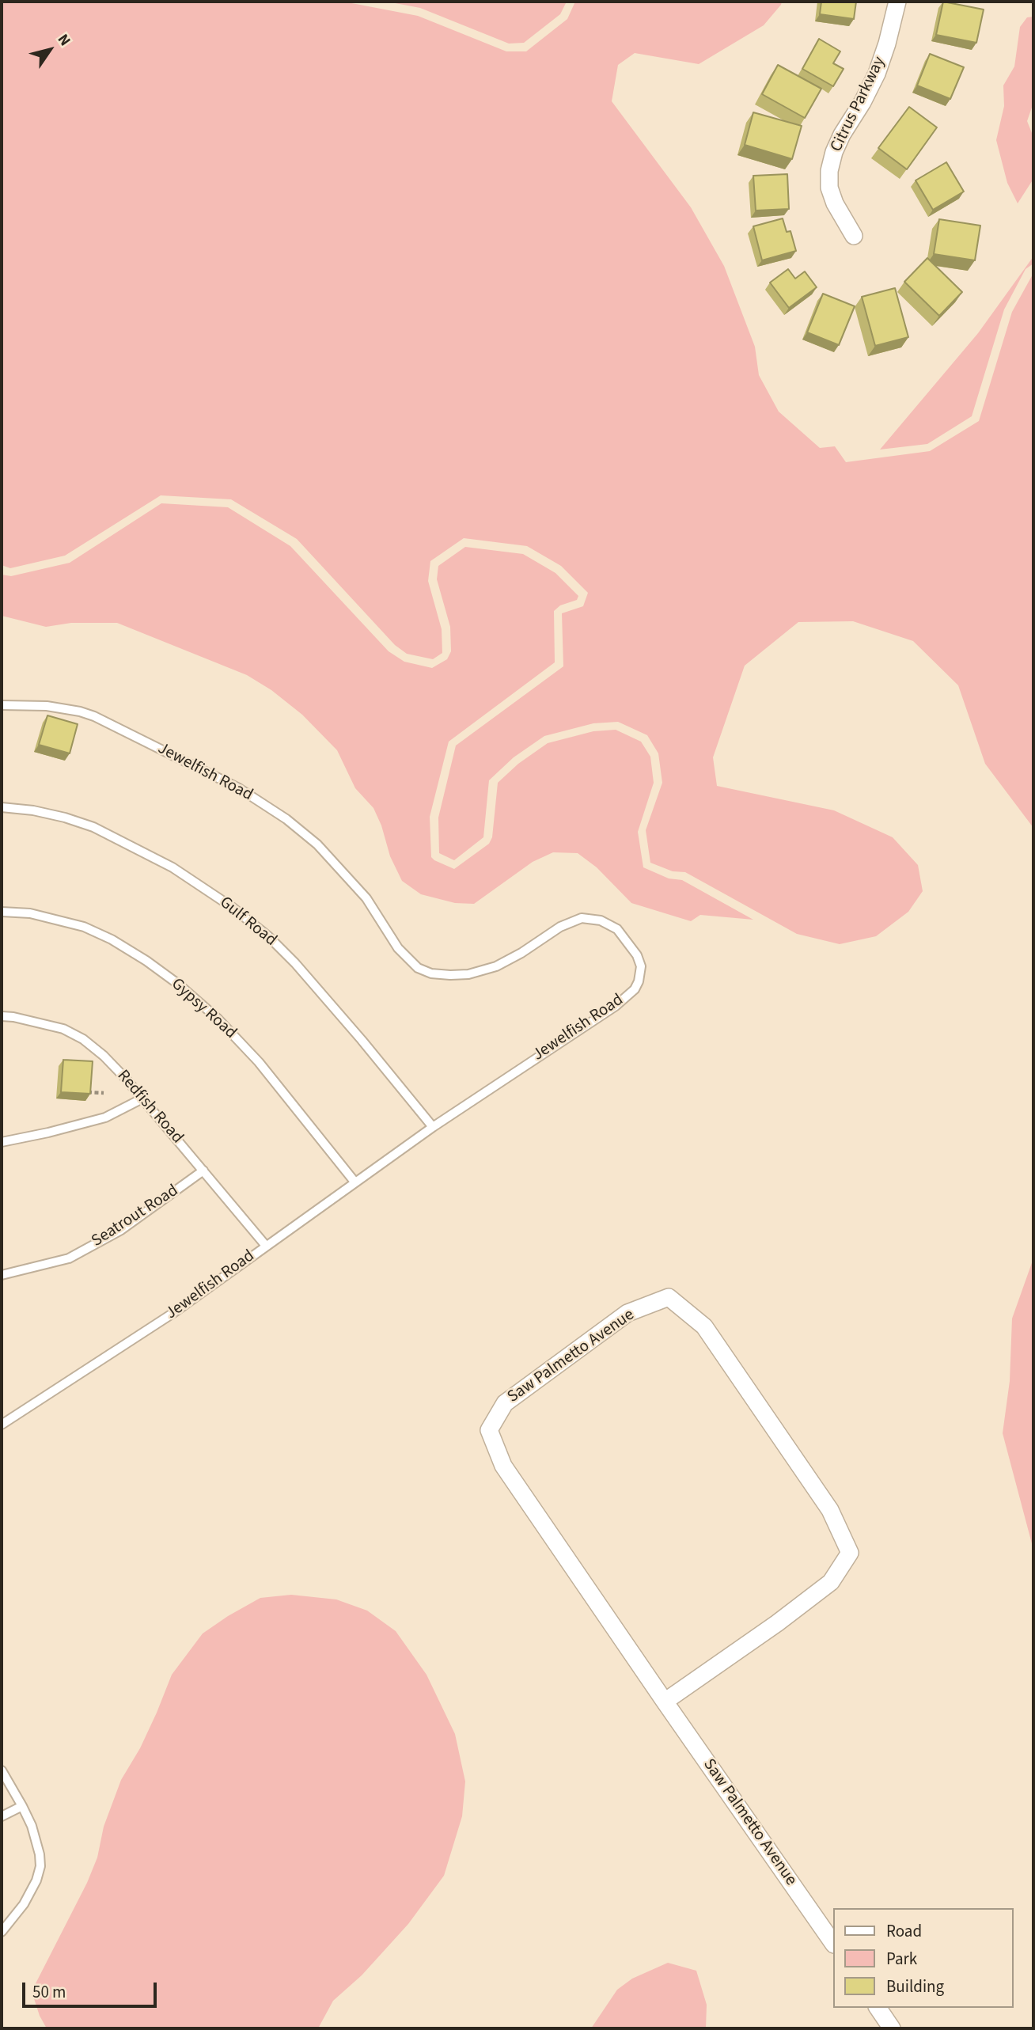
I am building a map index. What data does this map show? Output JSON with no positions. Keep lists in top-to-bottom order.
{
  "streets": {
    "street": ["Citrus Parkway", "Saw Palmetto Avenue"],
    "lane": [
      "Jewelfish Road",
      "Gulf Road",
      "Gypsy Road",
      "Redfish Road",
      "Seatrout Road"
    ]
  },
  "crossings": [
    ["Jewelfish Road", "Gulf Road"],
    ["Jewelfish Road", "Gypsy Road"],
    ["Jewelfish Road", "Redfish Road"],
    ["Redfish Road", "Seatrout Road"]
  ],
  "legend": ["Road", "Park", "Building"],
  "scale_bar": "50 m",
  "north": "top right"
}
